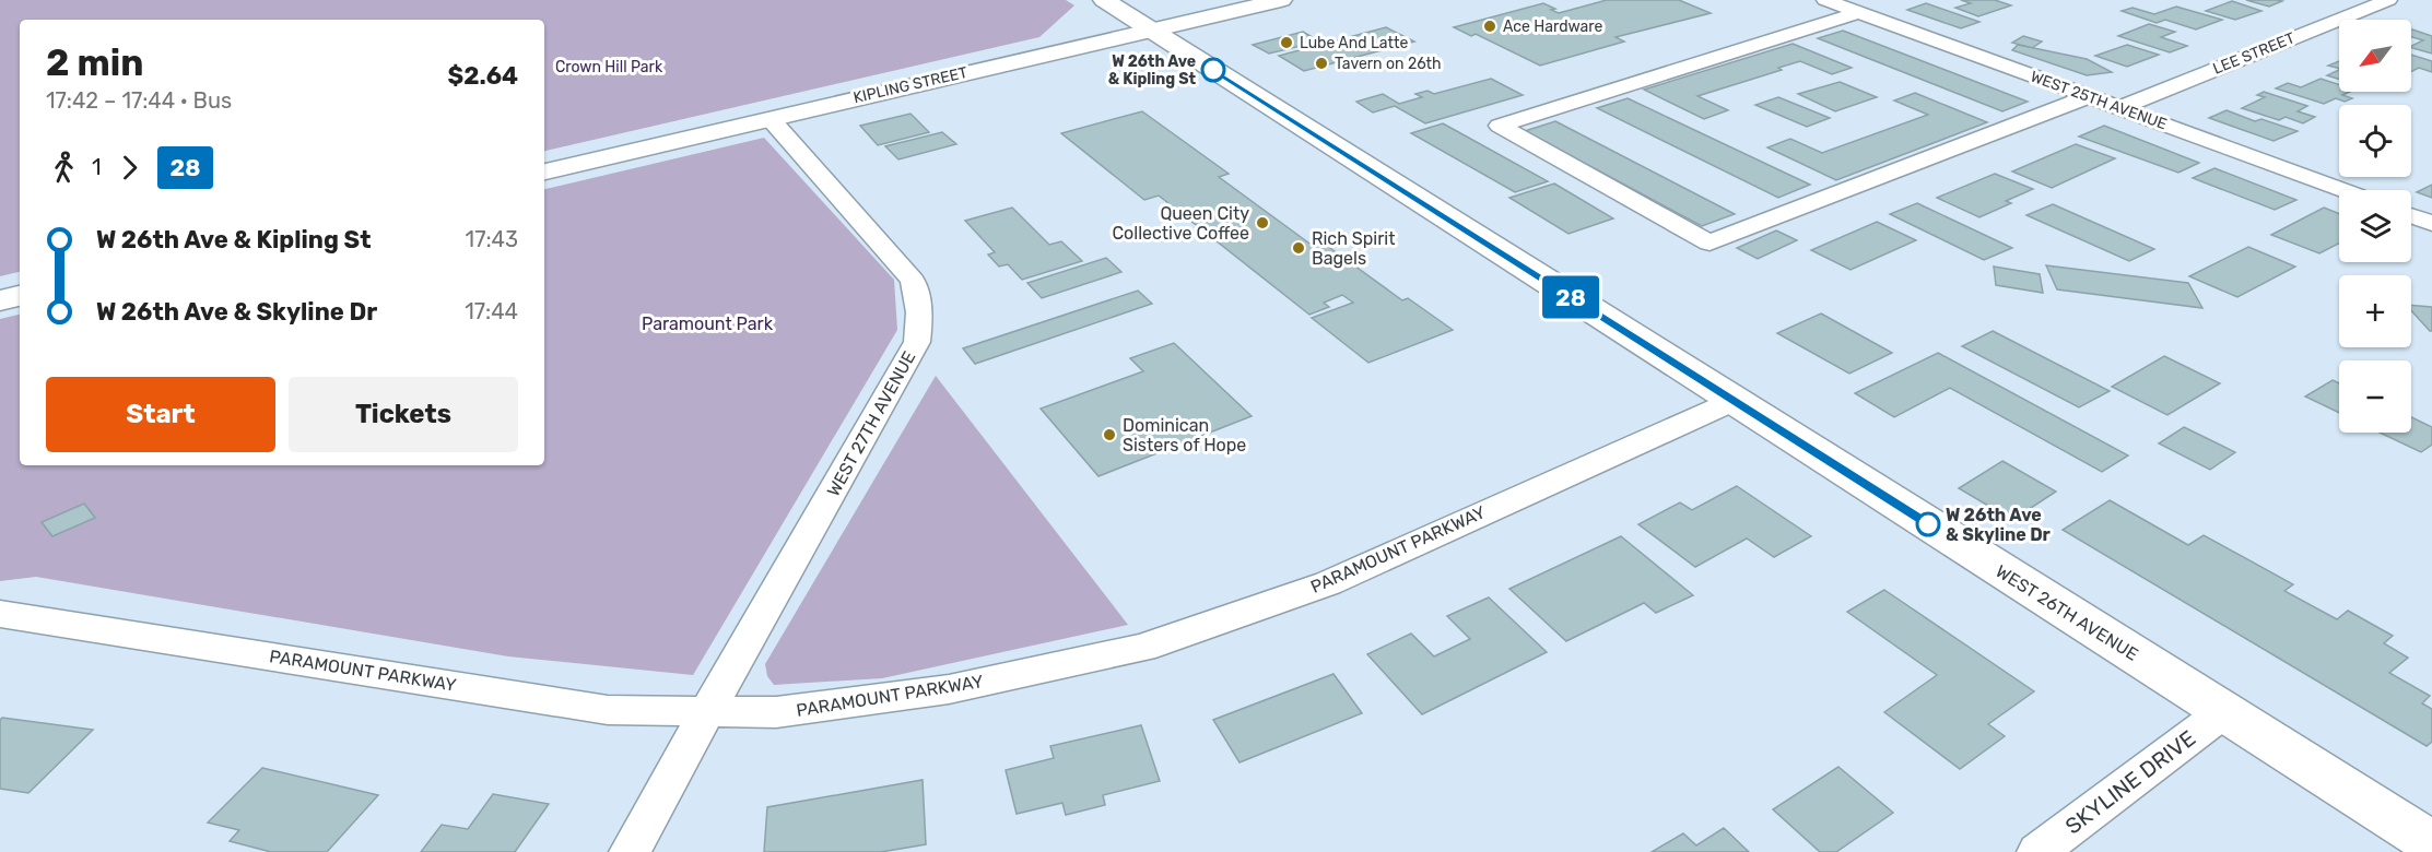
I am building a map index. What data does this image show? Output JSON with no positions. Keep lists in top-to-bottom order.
{
  "streets": {
    "street": [
      "LEE STREET",
      "KIPLING STREET",
      "WEST 25TH AVENUE",
      "WEST 27TH AVENUE",
      "PARAMOUNT PARKWAY",
      "WEST 26TH AVENUE",
      "SKYLINE DRIVE"
    ]
  },
  "crossings": [
    ["LEE STREET", "WEST 25TH AVENUE"],
    ["KIPLING STREET", "WEST 27TH AVENUE"],
    ["KIPLING STREET", "WEST 26TH AVENUE"],
    ["WEST 27TH AVENUE", "PARAMOUNT PARKWAY"],
    ["PARAMOUNT PARKWAY", "WEST 26TH AVENUE"],
    ["WEST 26TH AVENUE", "SKYLINE DRIVE"]
  ],
  "parks": ["Crown Hill Park", "Paramount Park"],
  "places": [
    "Ace Hardware",
    "Lube And Latte",
    "Tavern on 26th",
    "W 26th Ave & Kipling St",
    "Queen City Collective Coffee",
    "Rich Spirit Bagels",
    "Dominican Sisters of Hope",
    "W 26th Ave & Skyline Dr"
  ],
  "lines": ["bus line 28"],
  "north": "bottom left",
  "page": {
    "on_map": "28",
    "map_buttons": ["+", "−"],
    "heading": ["2 min", "17:42 – 17:44 · Bus", "$2.64"],
    "legs": ["1", "28"],
    "list": [
      {
        "name": "W 26th Ave & Kipling St",
        "value": "17:43"
      },
      {
        "name": "W 26th Ave & Skyline Dr",
        "value": "17:44"
      }
    ],
    "buttons": ["Start", "Tickets"]
  }
}
